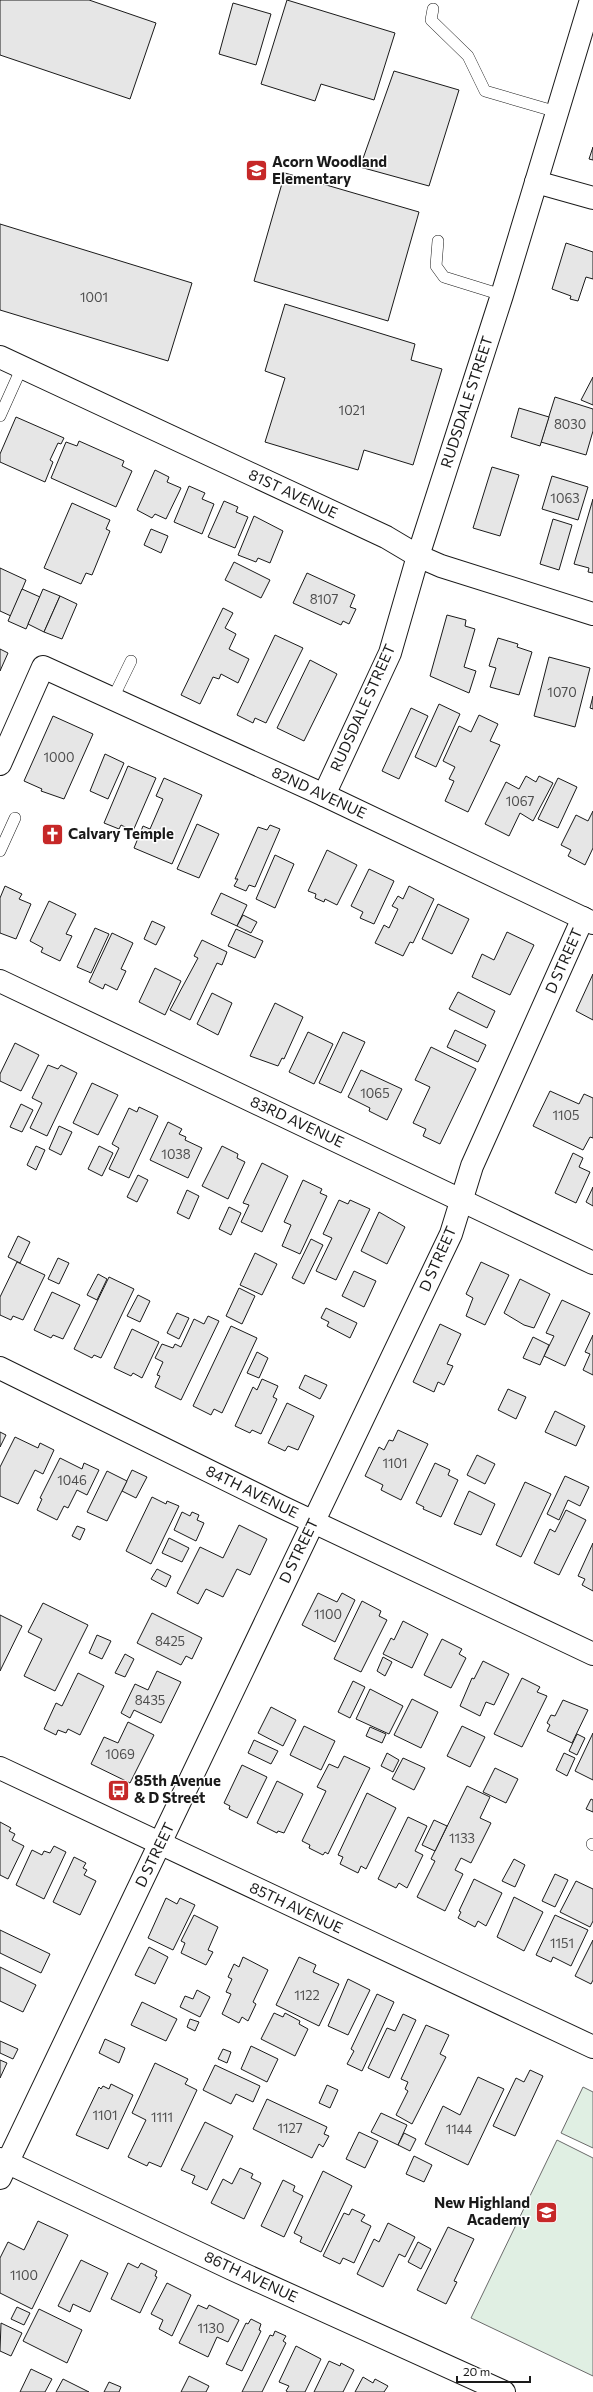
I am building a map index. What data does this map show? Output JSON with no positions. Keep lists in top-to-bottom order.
{
  "streets": {
    "street": [
      "RUDSDALE STREET",
      "81ST AVENUE",
      "82ND AVENUE",
      "D STREET",
      "83RD AVENUE",
      "84TH AVENUE",
      "85TH AVENUE",
      "86TH AVENUE"
    ]
  },
  "crossings": [
    ["RUDSDALE STREET", "81ST AVENUE"],
    ["RUDSDALE STREET", "82ND AVENUE"],
    ["82ND AVENUE", "D STREET"],
    ["D STREET", "83RD AVENUE"],
    ["D STREET", "84TH AVENUE"],
    ["D STREET", "85TH AVENUE"],
    ["D STREET", "86TH AVENUE"]
  ],
  "places": {
    "school or university": ["Acorn Woodland Elementary", "New Highland Academy"],
    "church": ["Calvary Temple"],
    "bus stop": ["85th Avenue & D Street"]
  },
  "house_numbers": [
    "1001",
    "1021",
    "8030",
    "1063",
    "8107",
    "1070",
    "1000",
    "1067",
    "1065",
    "1105",
    "1038",
    "1101",
    "1046",
    "1100",
    "8425",
    "8435",
    "1069",
    "1133",
    "1151",
    "1122",
    "1101",
    "1111",
    "1127",
    "1144",
    "1100",
    "1130"
  ],
  "scale_bar": "20 m"
}
